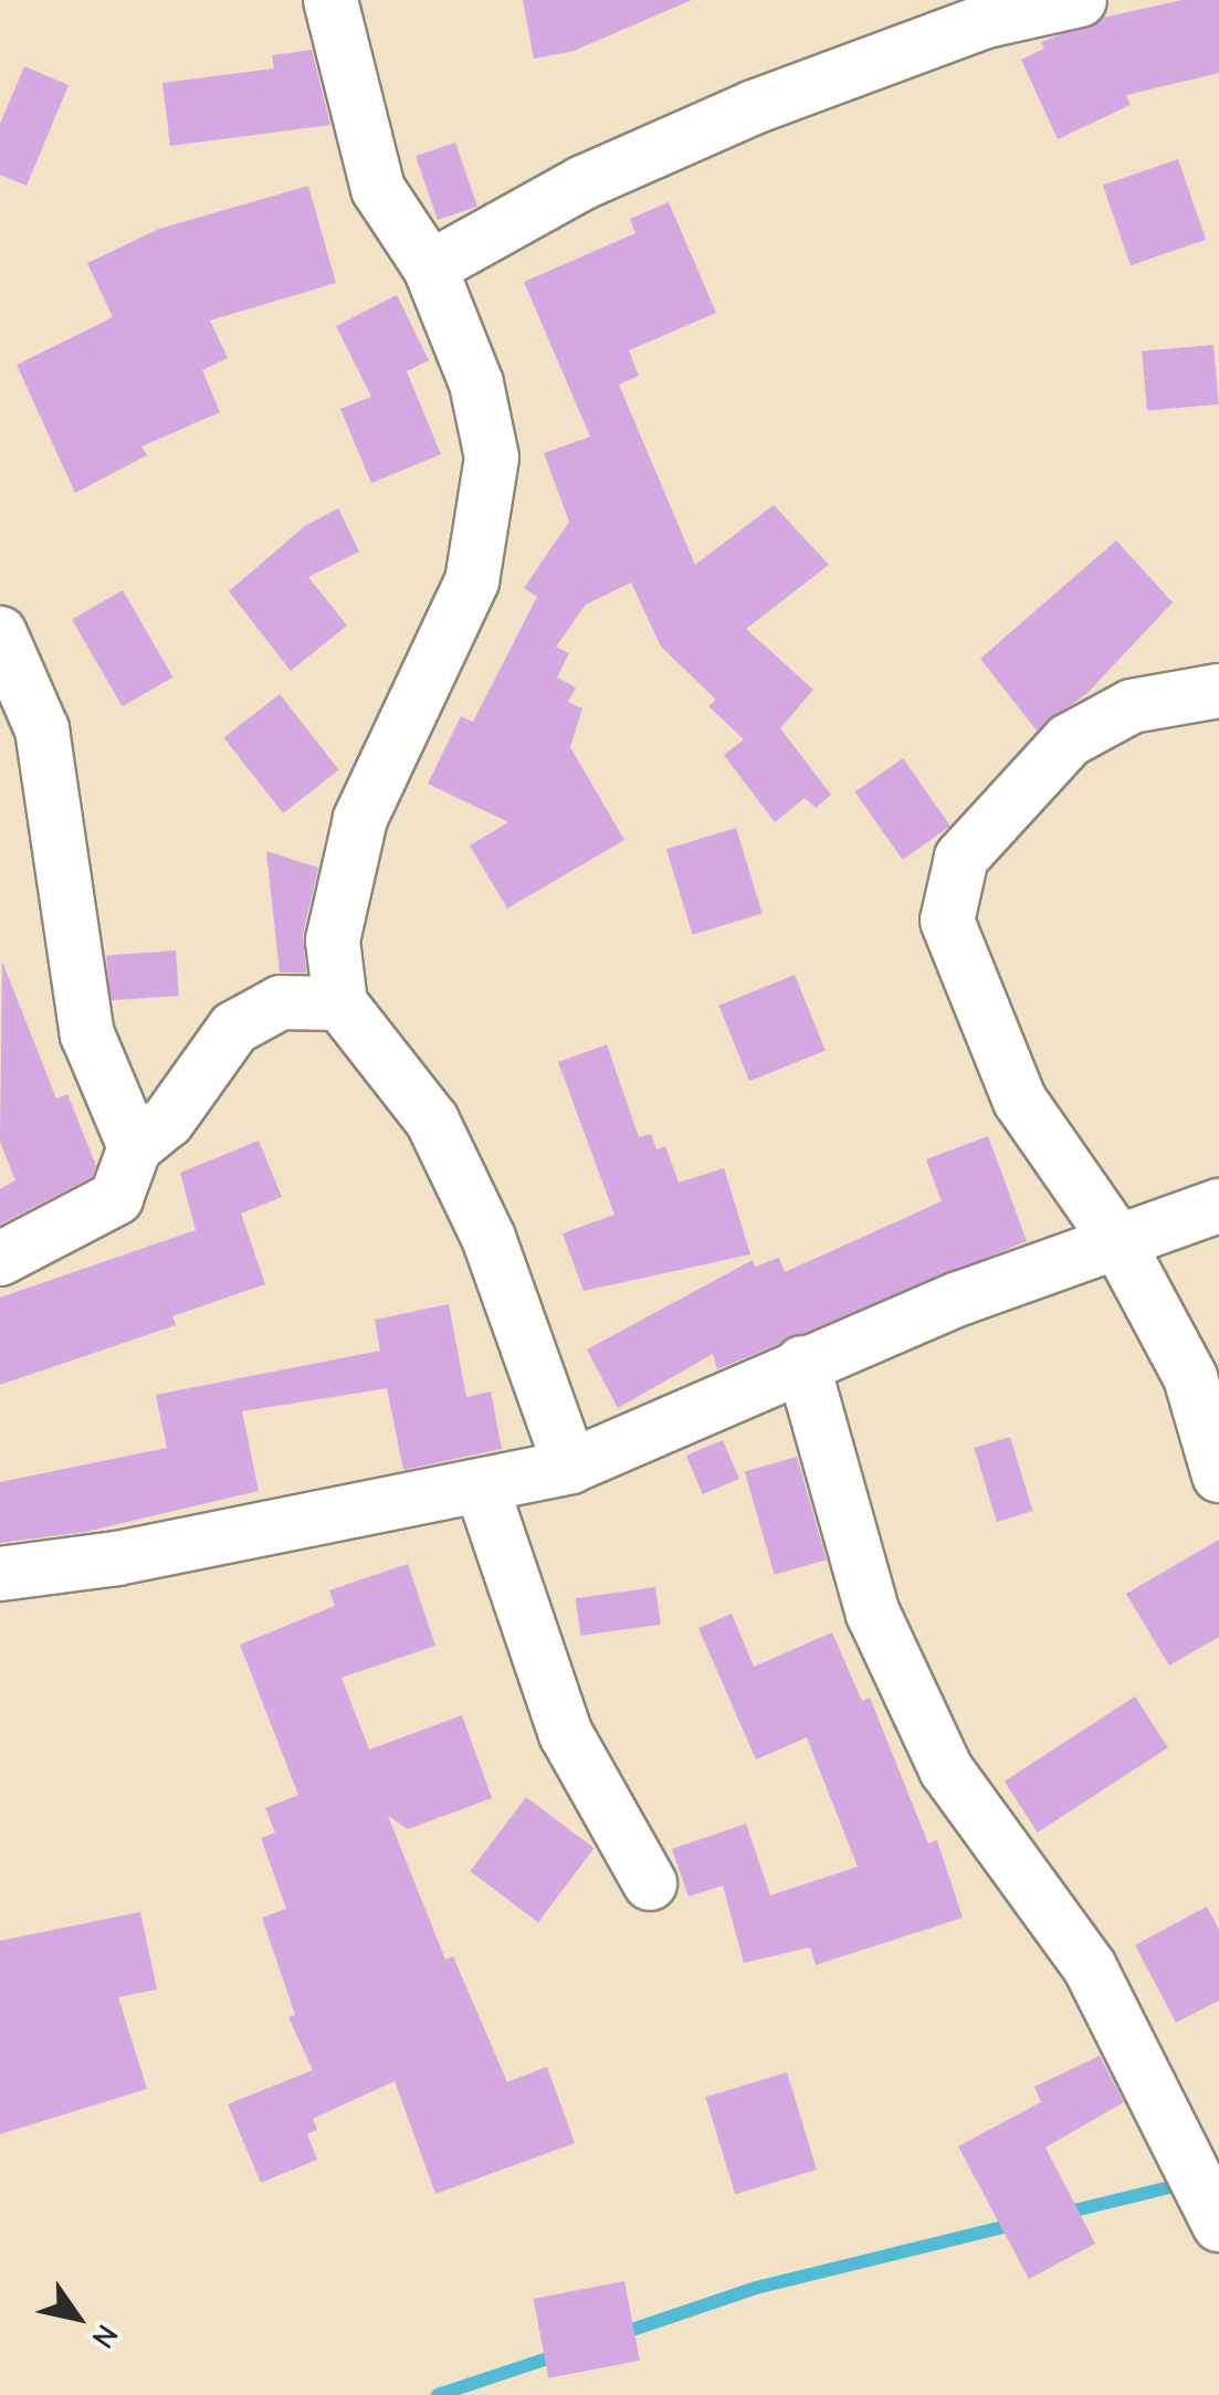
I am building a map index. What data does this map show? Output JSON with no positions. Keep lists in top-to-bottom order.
{
  "north": "bottom right"
}
